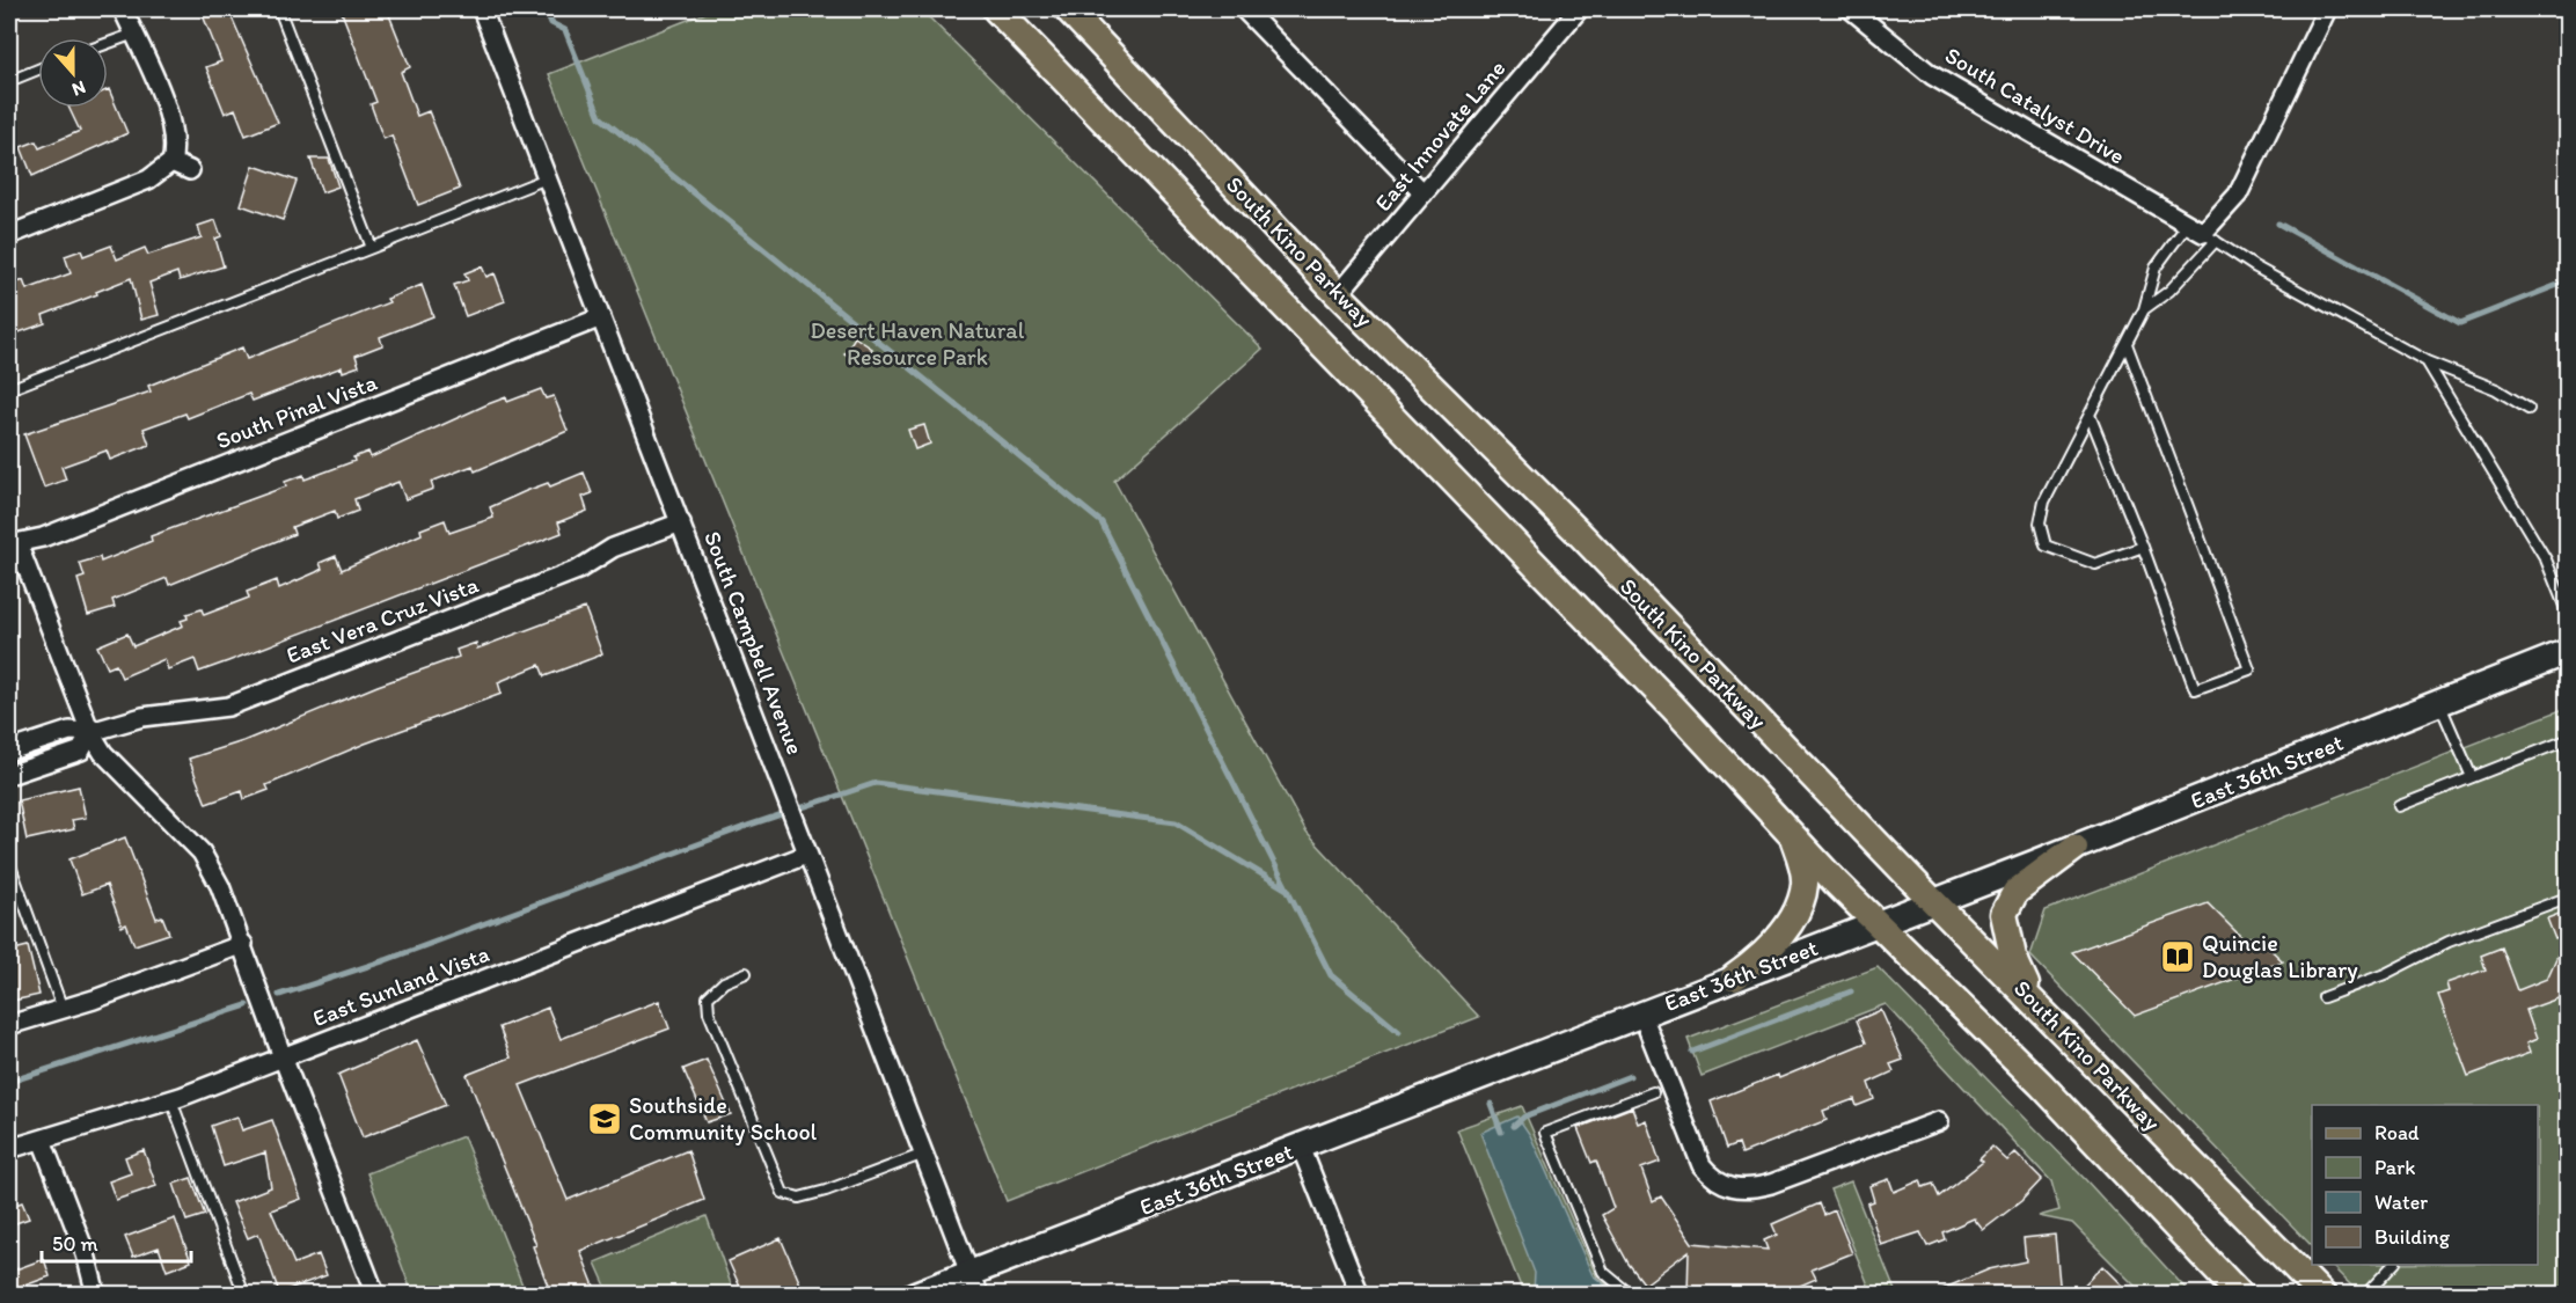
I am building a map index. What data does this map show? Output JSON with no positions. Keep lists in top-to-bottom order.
{
  "streets": {
    "main road": ["South Kino Parkway", "East 36th Street"],
    "street": [
      "South Catalyst Drive",
      "East Innovate Lane",
      "South Pinal Vista",
      "East Vera Cruz Vista",
      "South Campbell Avenue",
      "East Sunland Vista"
    ]
  },
  "crossings": [
    ["East Innovate Lane", "South Kino Parkway"],
    ["South Kino Parkway", "East 36th Street"],
    ["South Pinal Vista", "South Campbell Avenue"],
    ["East Vera Cruz Vista", "South Campbell Avenue"],
    ["South Campbell Avenue", "East 36th Street"],
    ["South Campbell Avenue", "East Sunland Vista"]
  ],
  "parks": ["Desert Haven Natural Resource Park"],
  "places": {
    "library": ["Quincie Douglas Library"],
    "school or university": ["Southside Community School"]
  },
  "legend": [
    "Road",
    "Park",
    "Water",
    "Building"
  ],
  "scale_bar": "50 m",
  "north": "bottom"
}
